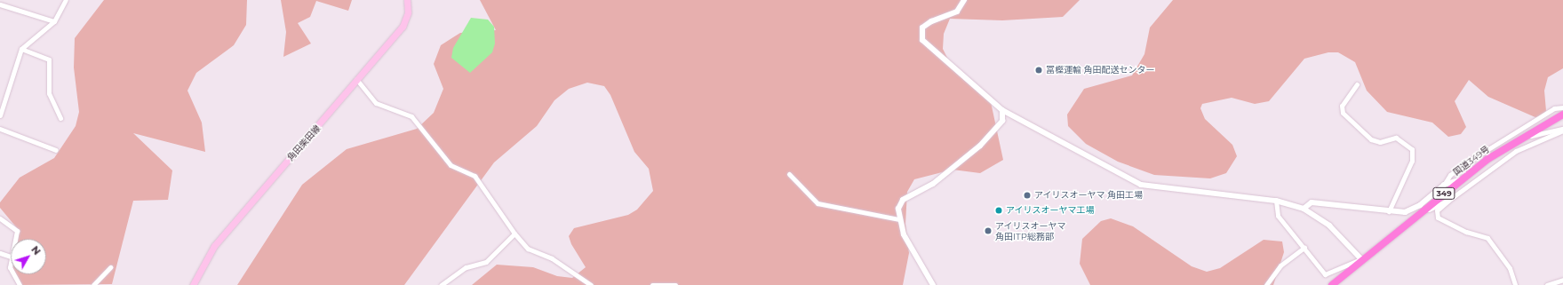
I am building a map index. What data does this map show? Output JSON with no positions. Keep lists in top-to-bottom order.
{
  "streets": {
    "highway": ["国道349号", "349"],
    "main road": ["角田柴田線"]
  },
  "places": [
    "冨樫運輸 角田配送センター",
    "アイリスオーヤマ 角田工場",
    "アイリスオーヤマ工場",
    "アイリスオーヤマ 角田ITP総務部"
  ],
  "north": "top right"
}
